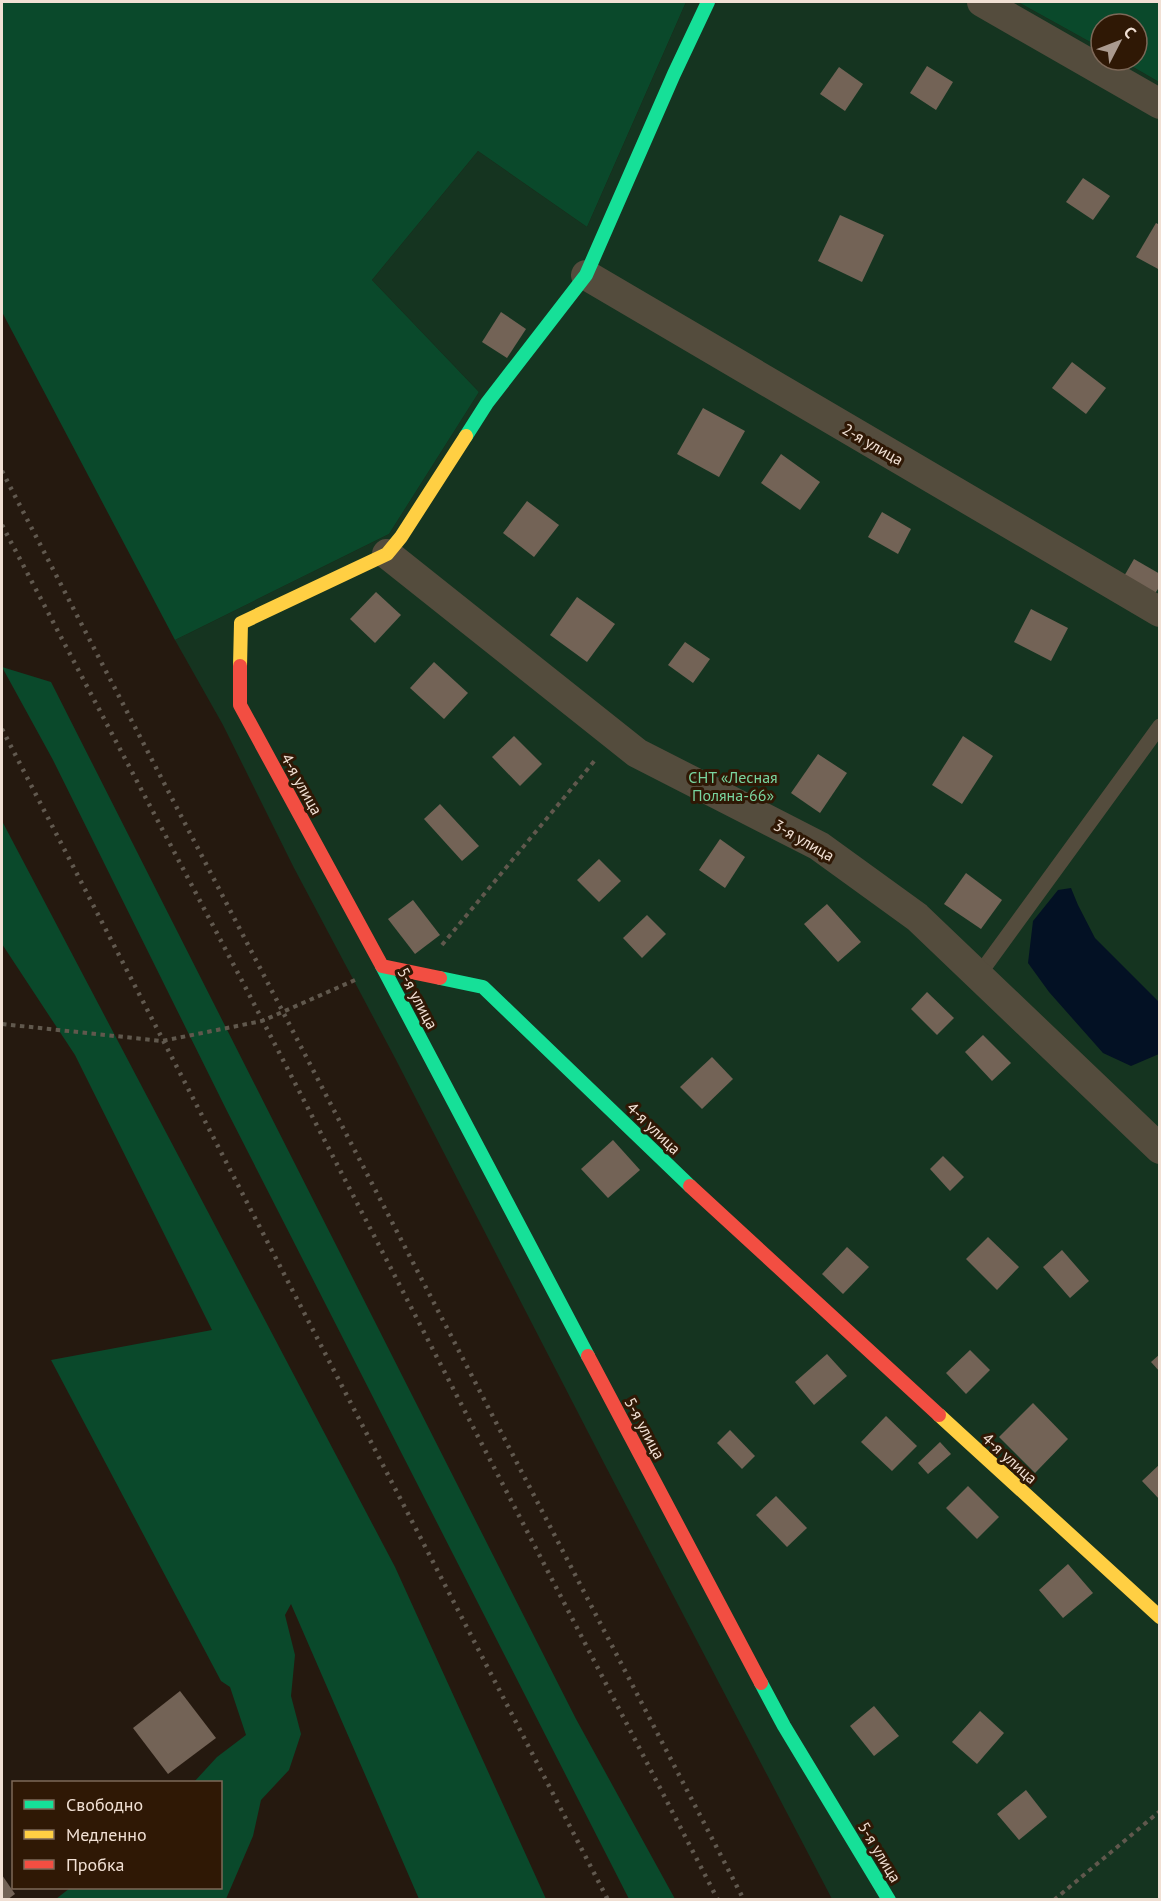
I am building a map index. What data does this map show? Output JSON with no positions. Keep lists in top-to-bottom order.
{
  "streets": {
    "street": [
      "2-я улица",
      "4-я улица",
      "3-я улица",
      "5-я улица"
    ]
  },
  "crossings": [
    ["4-я улица", "3-я улица"],
    ["4-я улица", "5-я улица"]
  ],
  "parks": ["СНТ «Лесная Поляна-66»"],
  "legend": ["Свободно", "Медленно", "Пробка"],
  "north": "top right"
}
